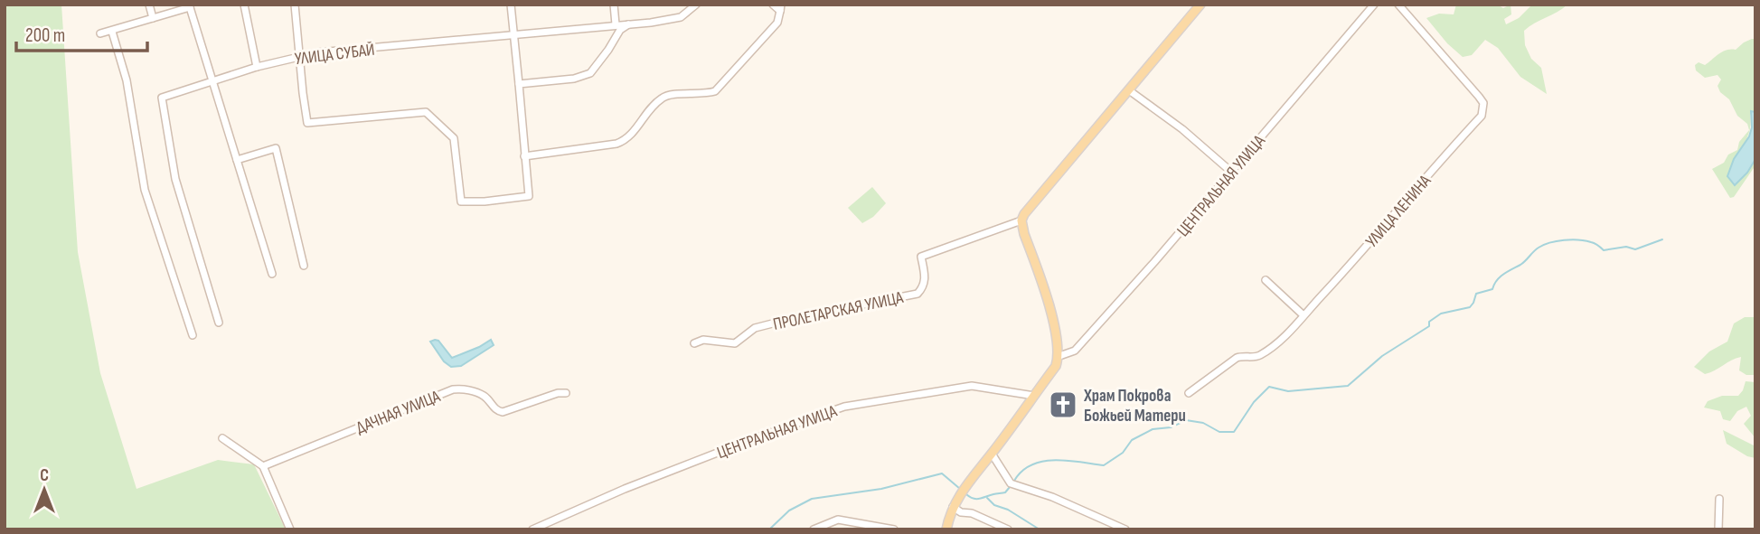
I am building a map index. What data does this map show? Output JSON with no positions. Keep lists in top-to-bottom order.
{
  "streets": {
    "street": [
      "УЛИЦА СУБАЙ",
      "ЦЕНТРАЛЬНАЯ УЛИЦА",
      "УЛИЦА ЛЕНИНА",
      "ПРОЛЕТАРСКАЯ УЛИЦА",
      "ДАЧНАЯ УЛИЦА"
    ]
  },
  "places": {
    "church": ["Храм Покрова Божьей Матери"]
  },
  "scale_bar": "200 m",
  "north": "top"
}
